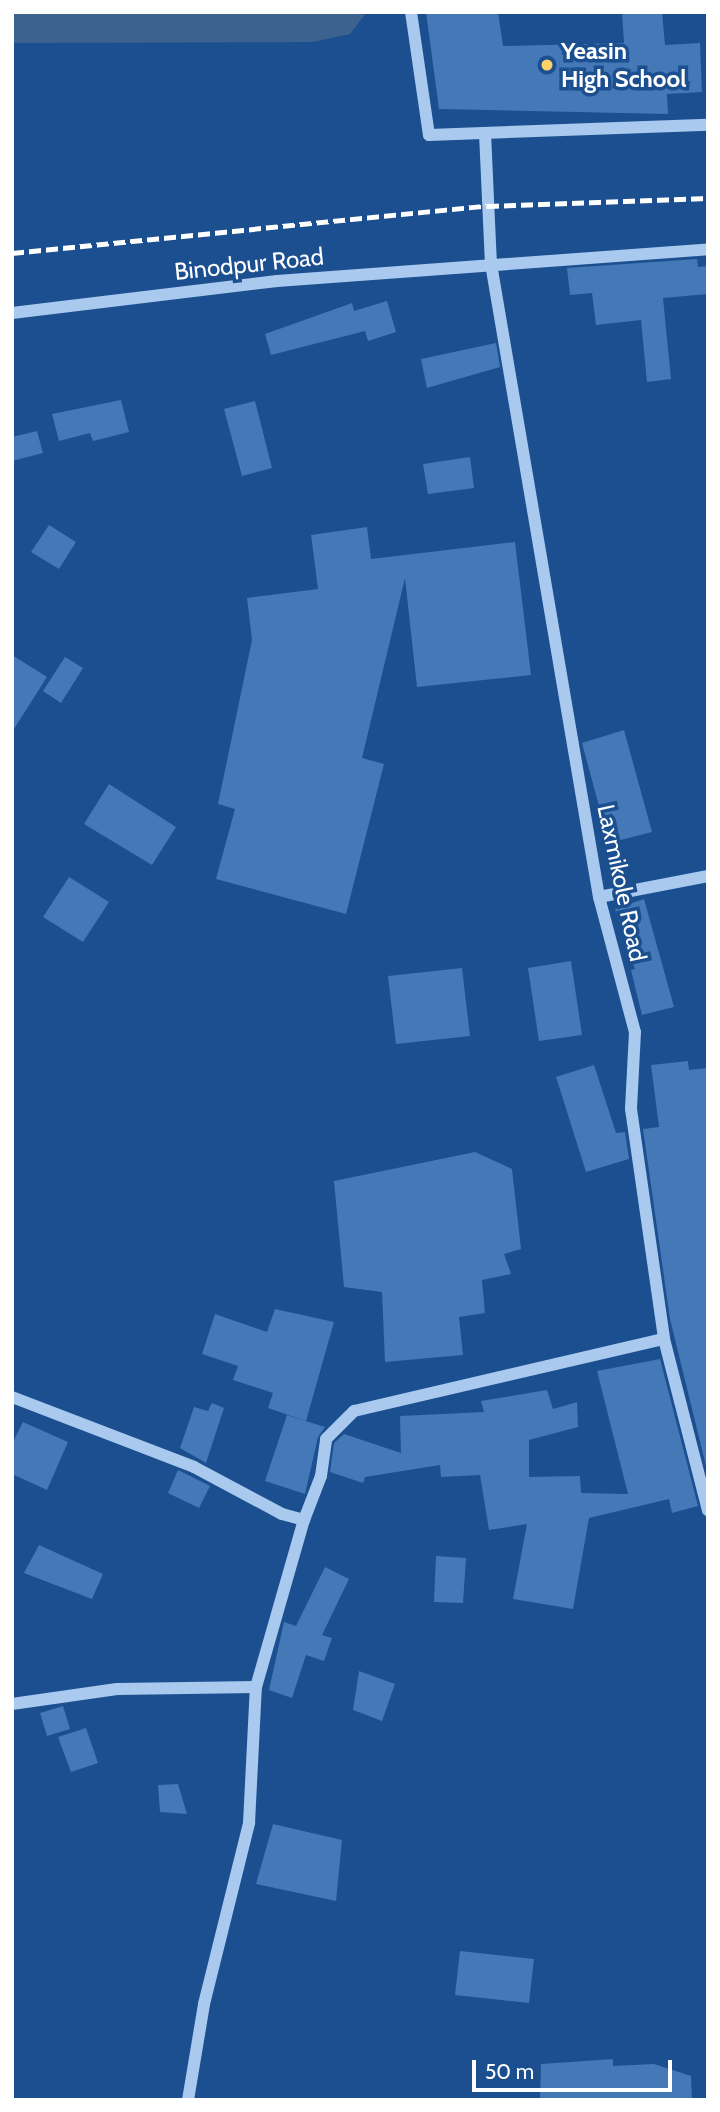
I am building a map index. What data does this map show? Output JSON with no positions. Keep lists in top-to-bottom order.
{
  "streets": {
    "street": ["Binodpur Road", "Laxmikole Road"]
  },
  "crossings": [
    ["Binodpur Road", "Laxmikole Road"]
  ],
  "places": ["Yeasin High School"],
  "scale_bar": "50 m"
}
